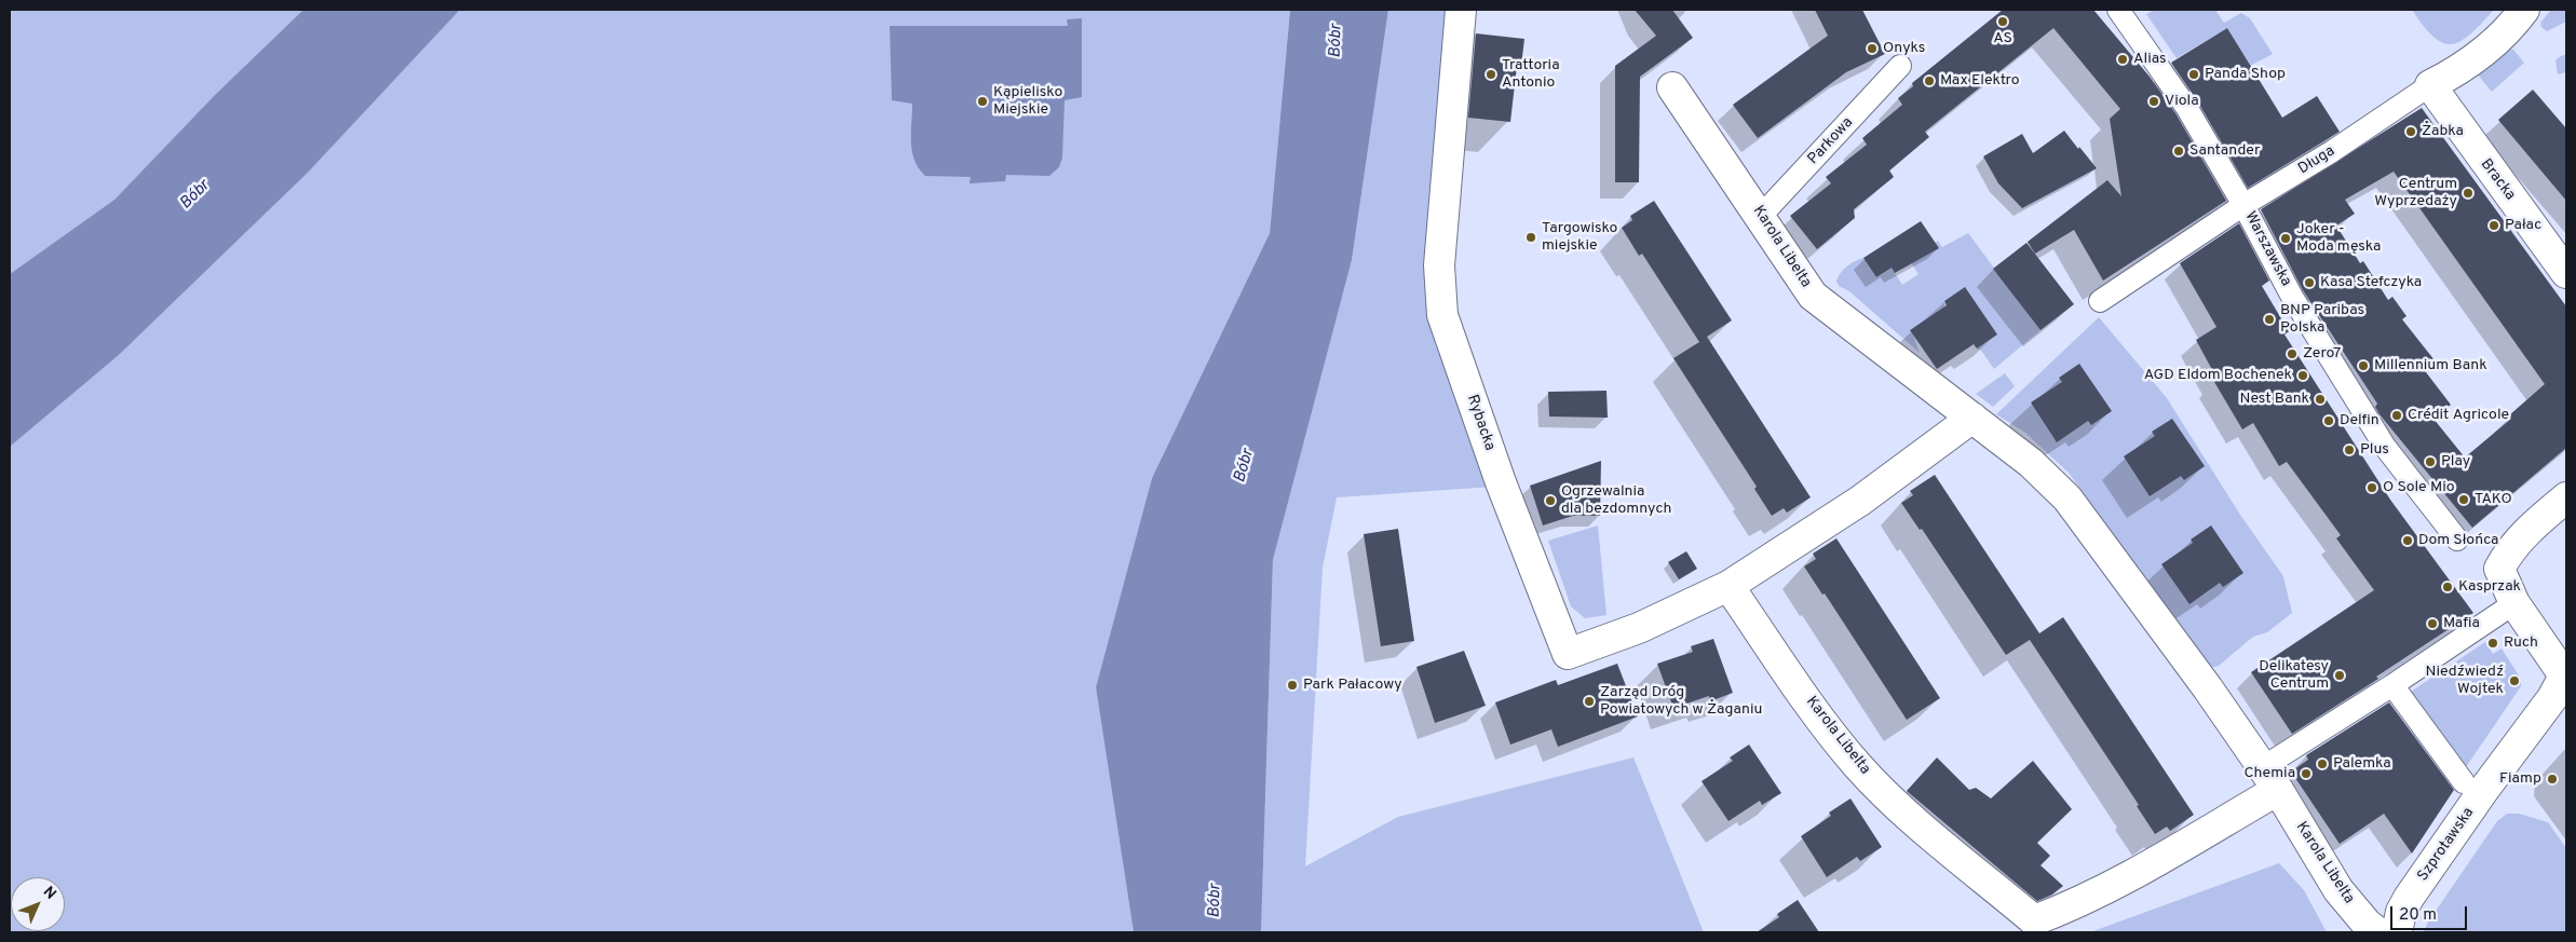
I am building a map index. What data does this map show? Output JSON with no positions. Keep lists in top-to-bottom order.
{
  "streets": {
    "street": [
      "Parkowa",
      "Długa",
      "Bracka",
      "Karola Libelta",
      "Warszawska",
      "Rybacka",
      "Szprotawska"
    ]
  },
  "crossings": [
    ["Parkowa", "Karola Libelta"],
    ["Długa", "Bracka"],
    ["Długa", "Warszawska"],
    ["Karola Libelta", "Rybacka"]
  ],
  "water": ["Bóbr"],
  "places": [
    "AS",
    "Onyks",
    "Alias",
    "Trattoria Antonio",
    "Panda Shop",
    "Max Elektro",
    "Kąpielisko Miejskie",
    "Viola",
    "Żabka",
    "Santander",
    "Centrum Wyprzedaży",
    "Pałac",
    "Targowisko miejskie",
    "Joker - Moda męska",
    "Kasa Stefczyka",
    "BNP Paribas Polska",
    "Zero7",
    "Millennium Bank",
    "AGD Eldom Bochenek",
    "Nest Bank",
    "Crédit Agricole",
    "Delfin",
    "Plus",
    "Play",
    "O Sole Mio",
    "TAKO",
    "Ogrzewalnia dla bezdomnych",
    "Dom Słońca",
    "Kasprzak",
    "Mafia",
    "Ruch",
    "Delikatesy Centrum",
    "Niedźwiedź Wojtek",
    "Park Pałacowy",
    "Zarząd Dróg Powiatowych w Żaganiu",
    "Palemka",
    "Chemia",
    "Fiamp"
  ],
  "scale_bar": "20 m",
  "north": "top right"
}
